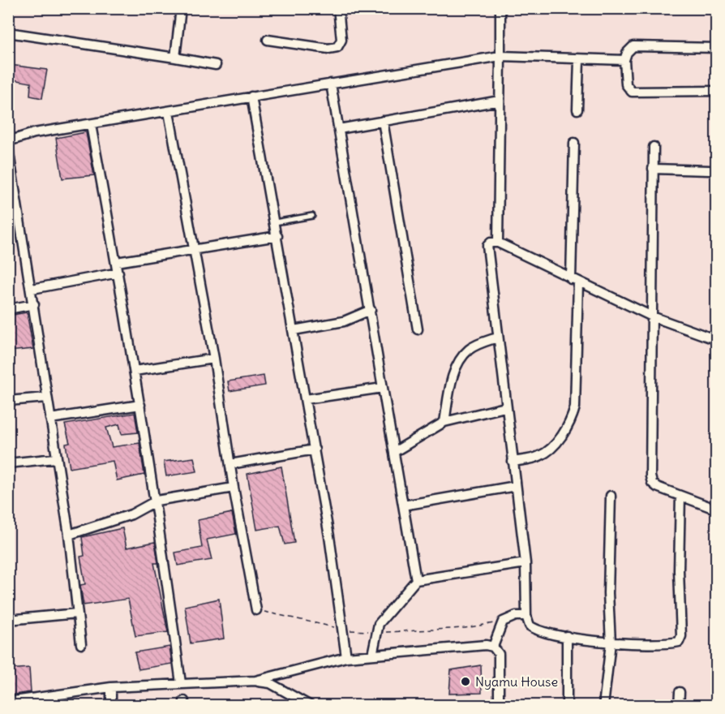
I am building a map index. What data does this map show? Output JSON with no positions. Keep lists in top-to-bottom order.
{
  "places": ["Nyamu House"]
}
